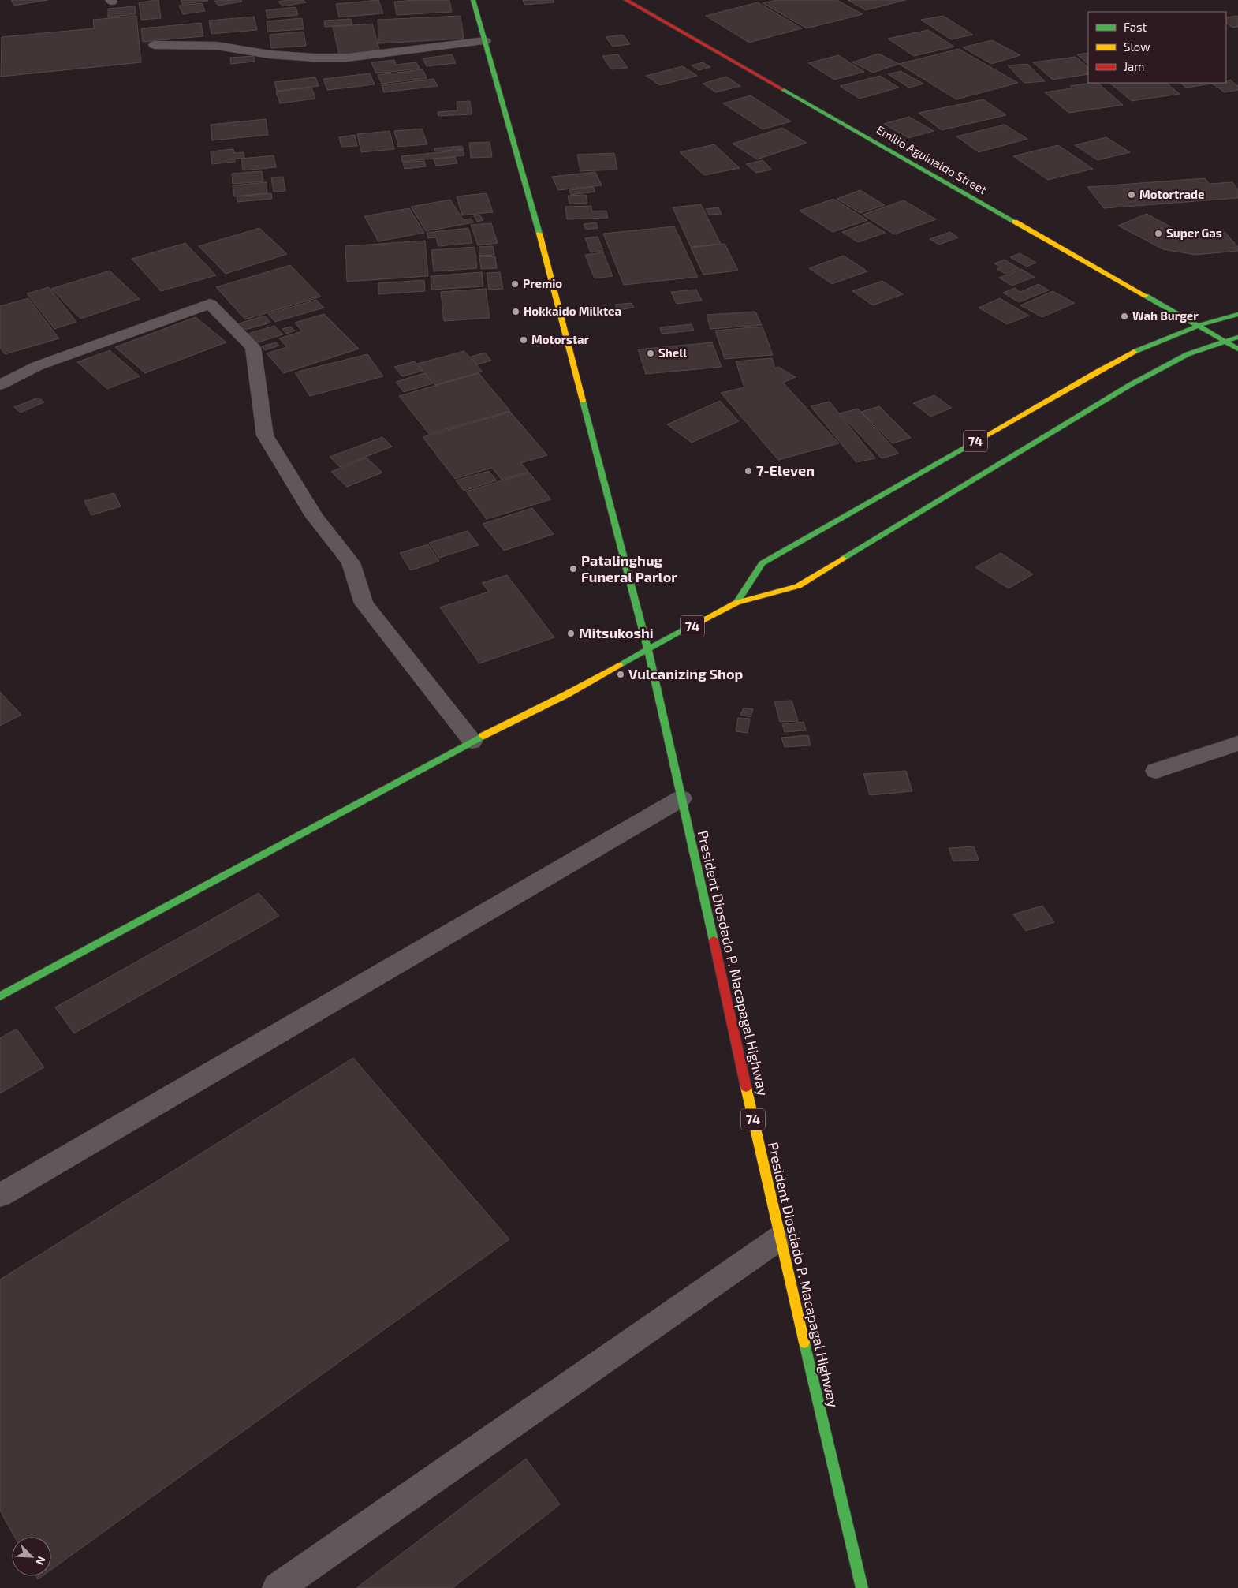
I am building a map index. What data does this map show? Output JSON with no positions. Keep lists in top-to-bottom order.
{
  "streets": {
    "main road": ["Emilio Aguinaldo Street", "74", "President Diosdado P. Macapagal Highway"]
  },
  "crossings": [
    ["Emilio Aguinaldo Street", "74"],
    ["74", "President Diosdado P. Macapagal Highway"]
  ],
  "places": [
    "Motortrade",
    "Super Gas",
    "Premio",
    "Hokkaido Milktea",
    "Wah Burger",
    "Motorstar",
    "Shell",
    "7-Eleven",
    "Patalinghug Funeral Parlor",
    "Mitsukoshi",
    "Vulcanizing Shop"
  ],
  "legend": ["Fast", "Slow", "Jam"],
  "north": "bottom right"
}
